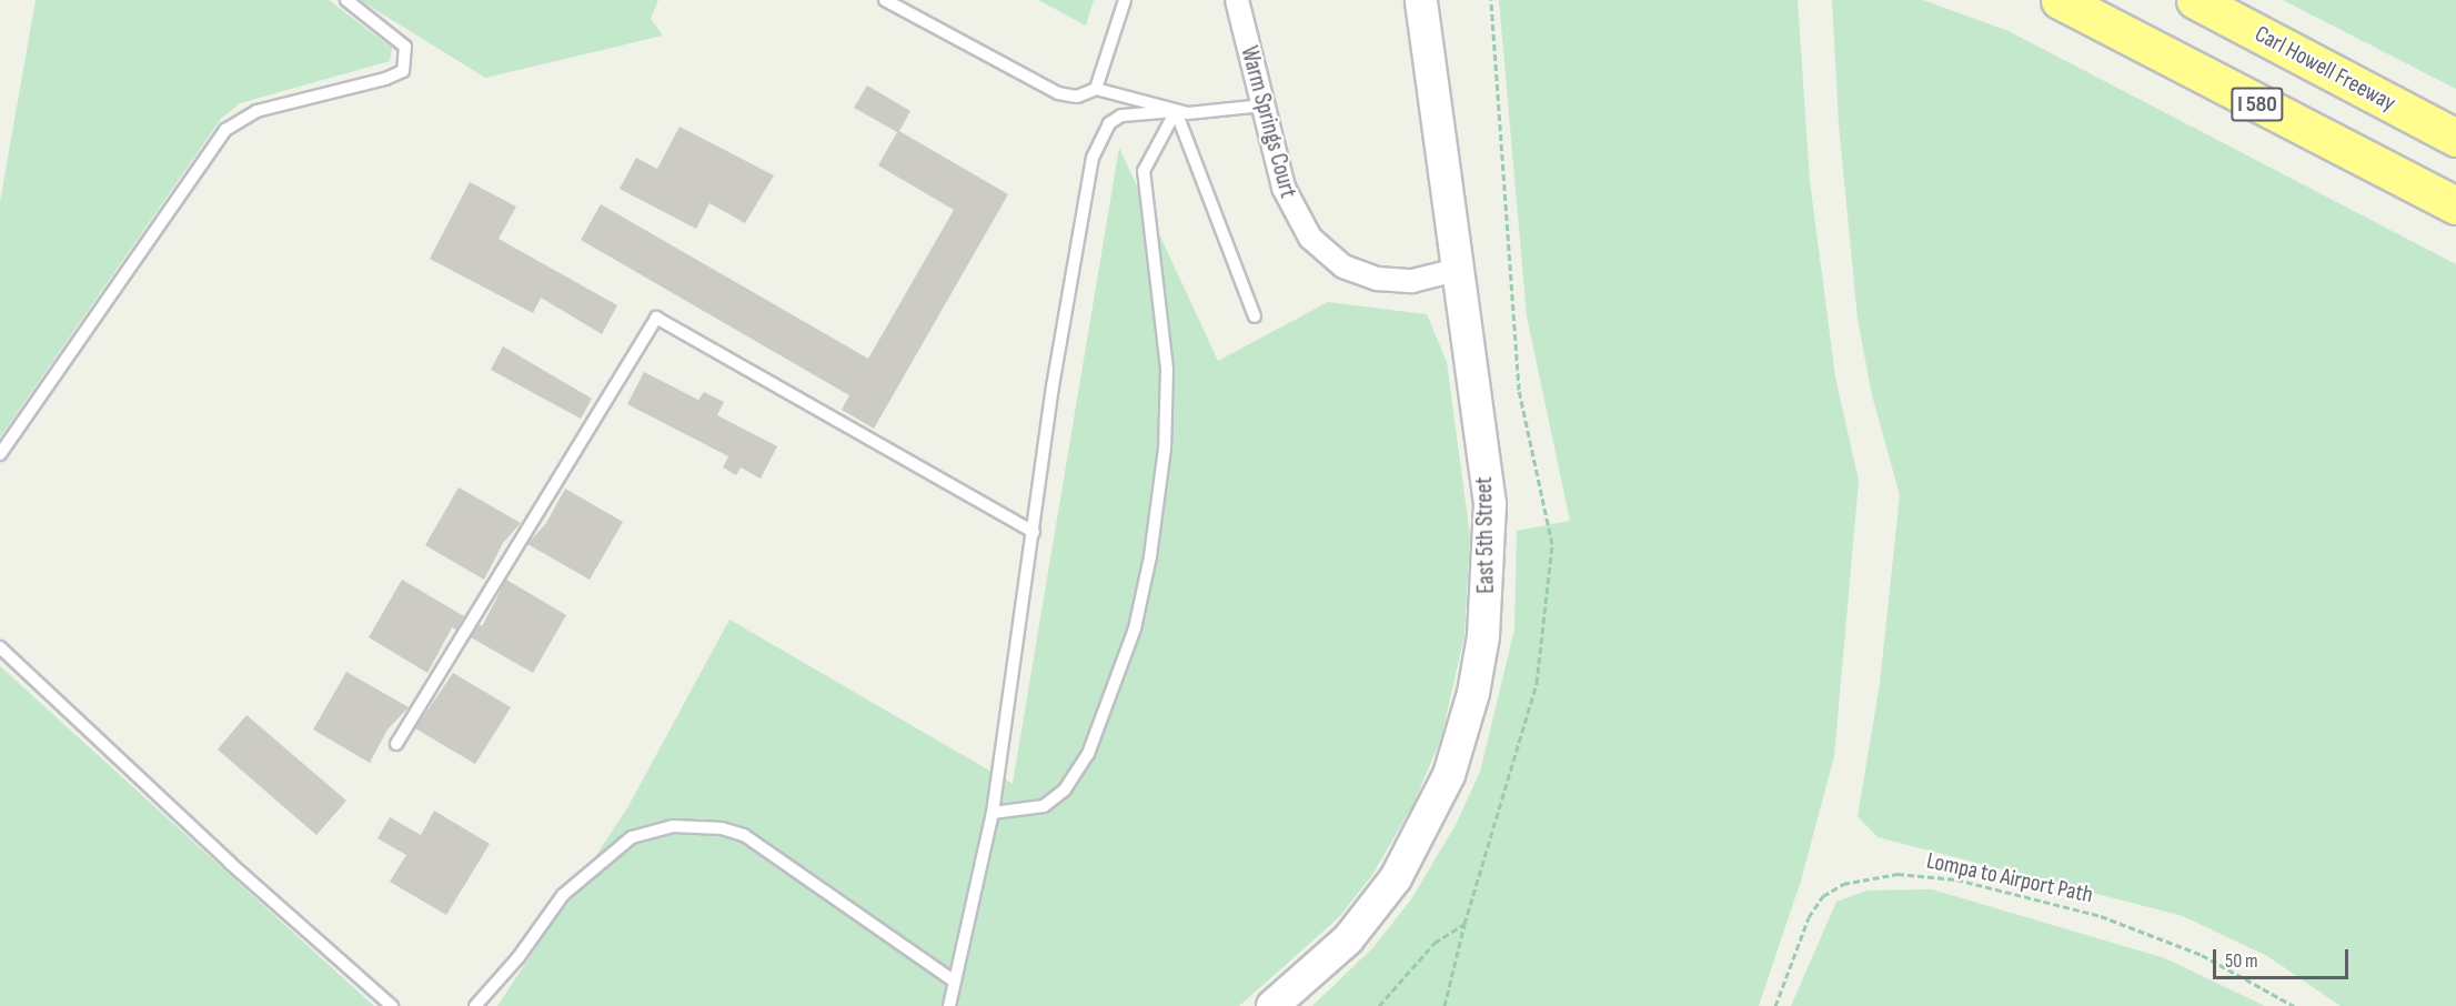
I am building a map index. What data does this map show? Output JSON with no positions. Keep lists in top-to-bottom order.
{
  "streets": {
    "highway": ["Carl Howell Freeway", "I 580"],
    "main road": ["East 5th Street"],
    "street": ["Warm Springs Court"],
    "path": ["Lompa to Airport Path"]
  },
  "crossings": [
    ["Warm Springs Court", "East 5th Street"]
  ],
  "scale_bar": "50 m"
}
